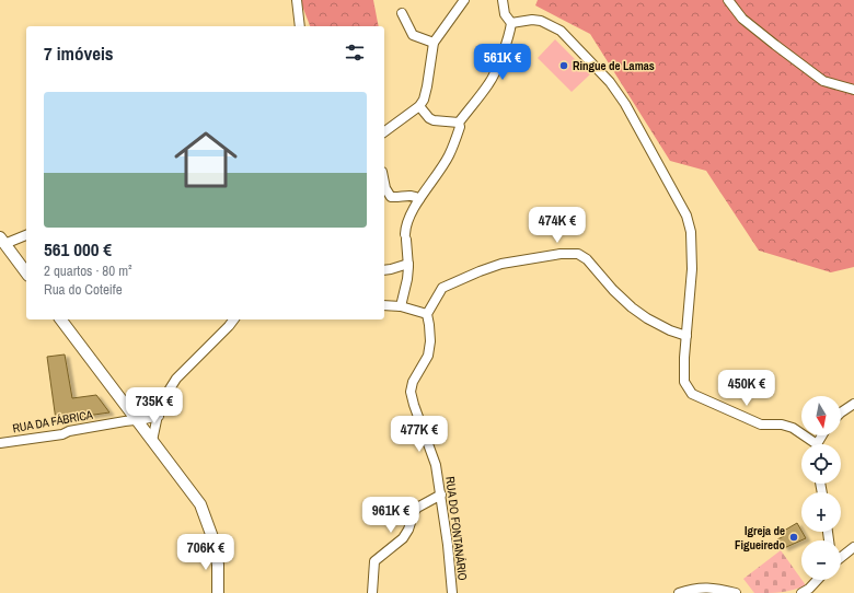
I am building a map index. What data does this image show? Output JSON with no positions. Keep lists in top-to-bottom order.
{
  "streets": {
    "street": ["RUA DA FÁBRICA", "RUA DO FONTANÁRIO"]
  },
  "places": ["Ringue de Lamas", "Igreja de Figueiredo"],
  "north": "bottom",
  "page": {
    "heading": "7 imóveis",
    "price": [
      "561K €",
      "474K €",
      "450K €",
      "735K €",
      "477K €",
      "961K €",
      "706K €"
    ],
    "list": [
      {
        "name": "561 000 €",
        "note": "2 quartos · 80 m² · Rua do Coteife"
      }
    ],
    "map_buttons": ["+", "−"]
  }
}
